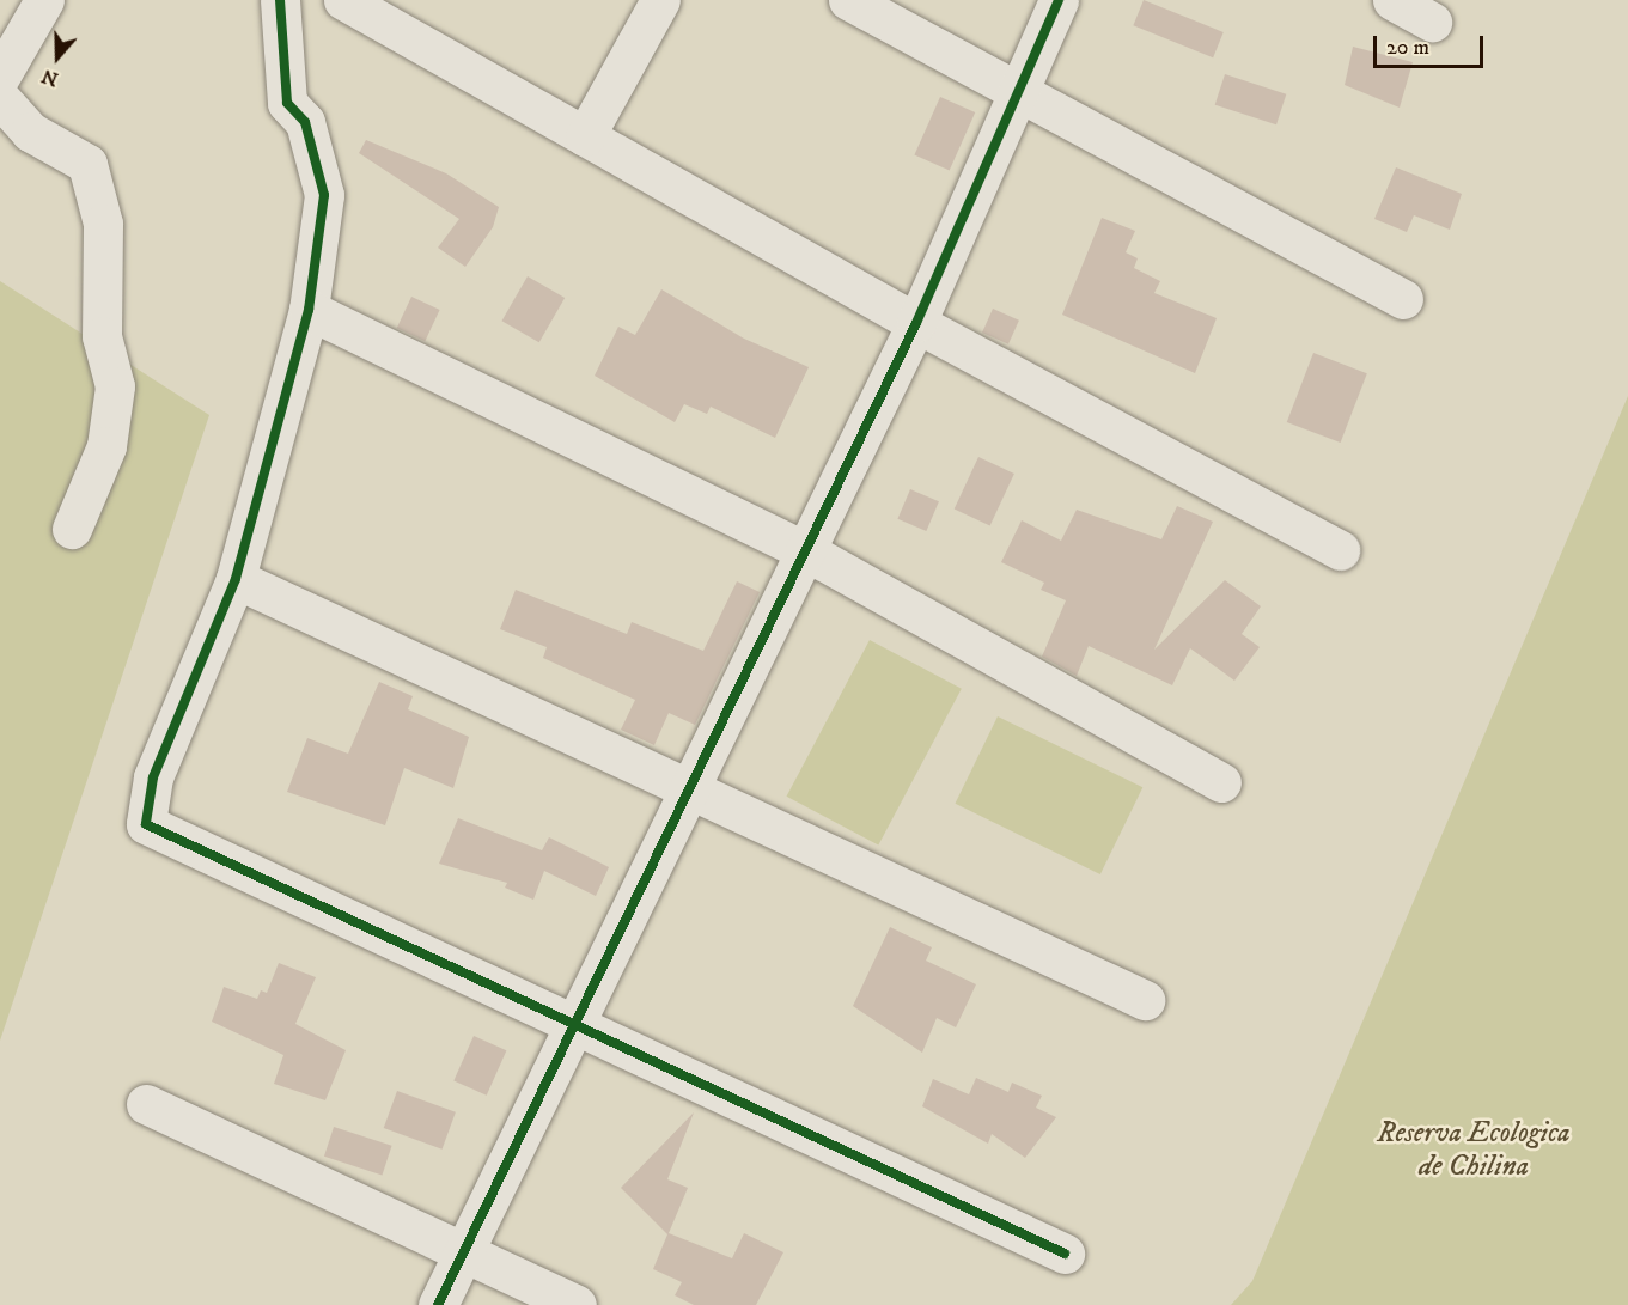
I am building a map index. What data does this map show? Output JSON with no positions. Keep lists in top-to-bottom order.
{
  "parks": ["Reserva Ecologica de Chilina"],
  "scale_bar": "20 m",
  "north": "bottom"
}
